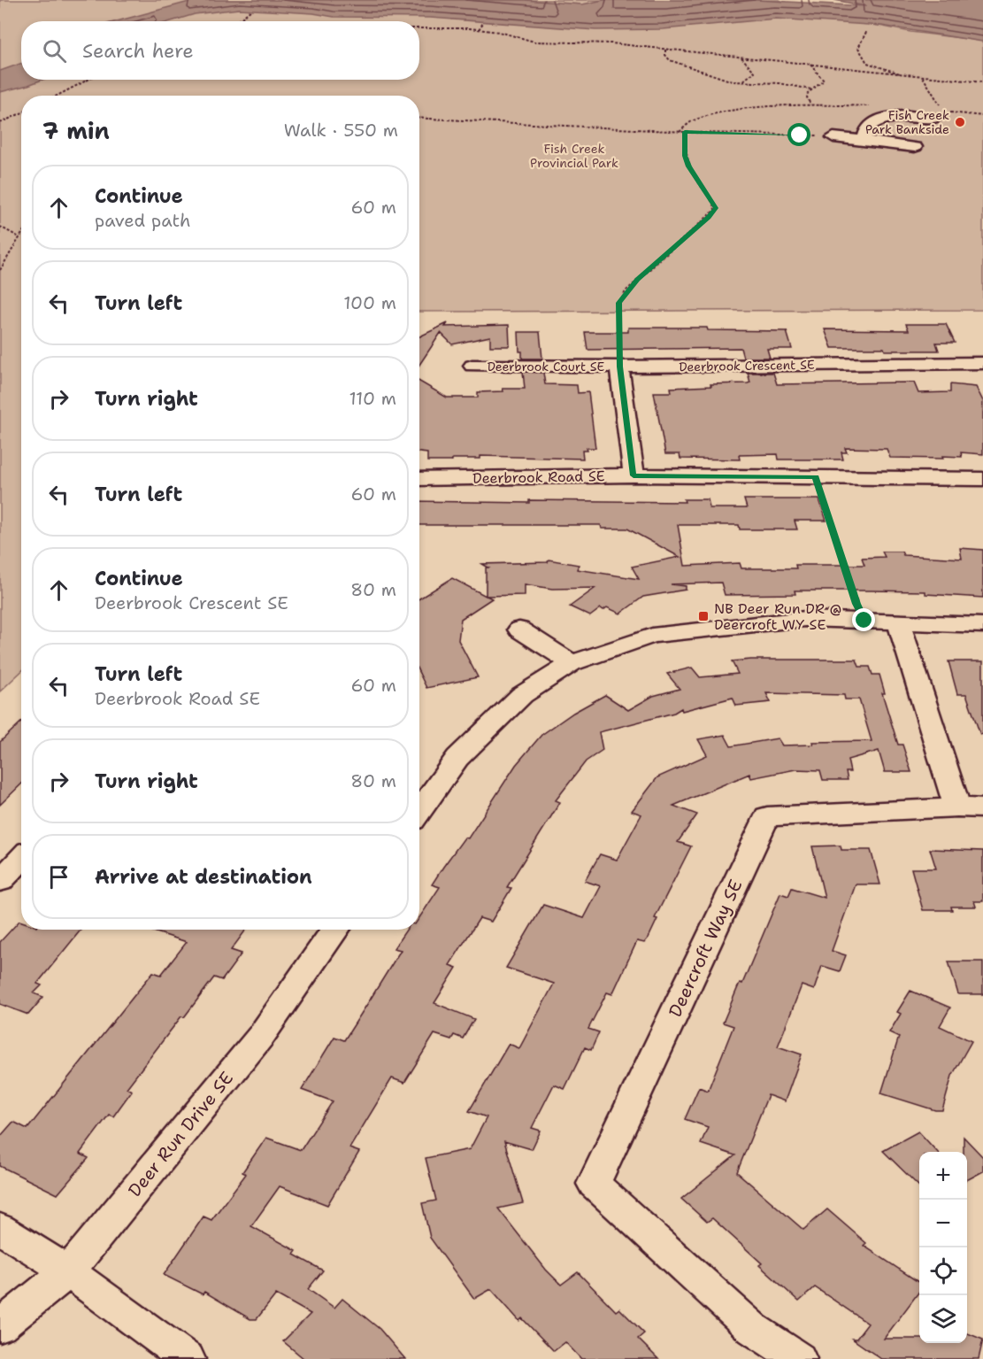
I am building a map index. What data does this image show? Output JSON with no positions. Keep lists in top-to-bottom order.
{
  "streets": {
    "street": [
      "Deerbrook Crescent SE",
      "Deerbrook Court SE",
      "Deerbrook Road SE",
      "Deercroft Way SE",
      "Deer Run Drive SE"
    ]
  },
  "crossings": [
    ["Deerbrook Crescent SE", "Deerbrook Court SE"]
  ],
  "parks": ["Fish Creek Provincial Park"],
  "places": {
    "other": ["Fish Creek Park Bankside"],
    "transit": ["NB Deer Run DR @ Deercroft WY SE"]
  },
  "page": {
    "search": "Search here",
    "heading": ["7 min", "Walk · 550 m"],
    "list": [
      ["Continue", "paved path", "60 m"],
      ["Turn left", "100 m"],
      ["Turn right", "110 m"],
      ["Turn left", "60 m"],
      ["Continue", "Deerbrook Crescent SE", "80 m"],
      ["Turn left", "Deerbrook Road SE", "60 m"],
      ["Turn right", "80 m"],
      "Arrive at destination"
    ],
    "map_buttons": ["+", "−"]
  }
}
